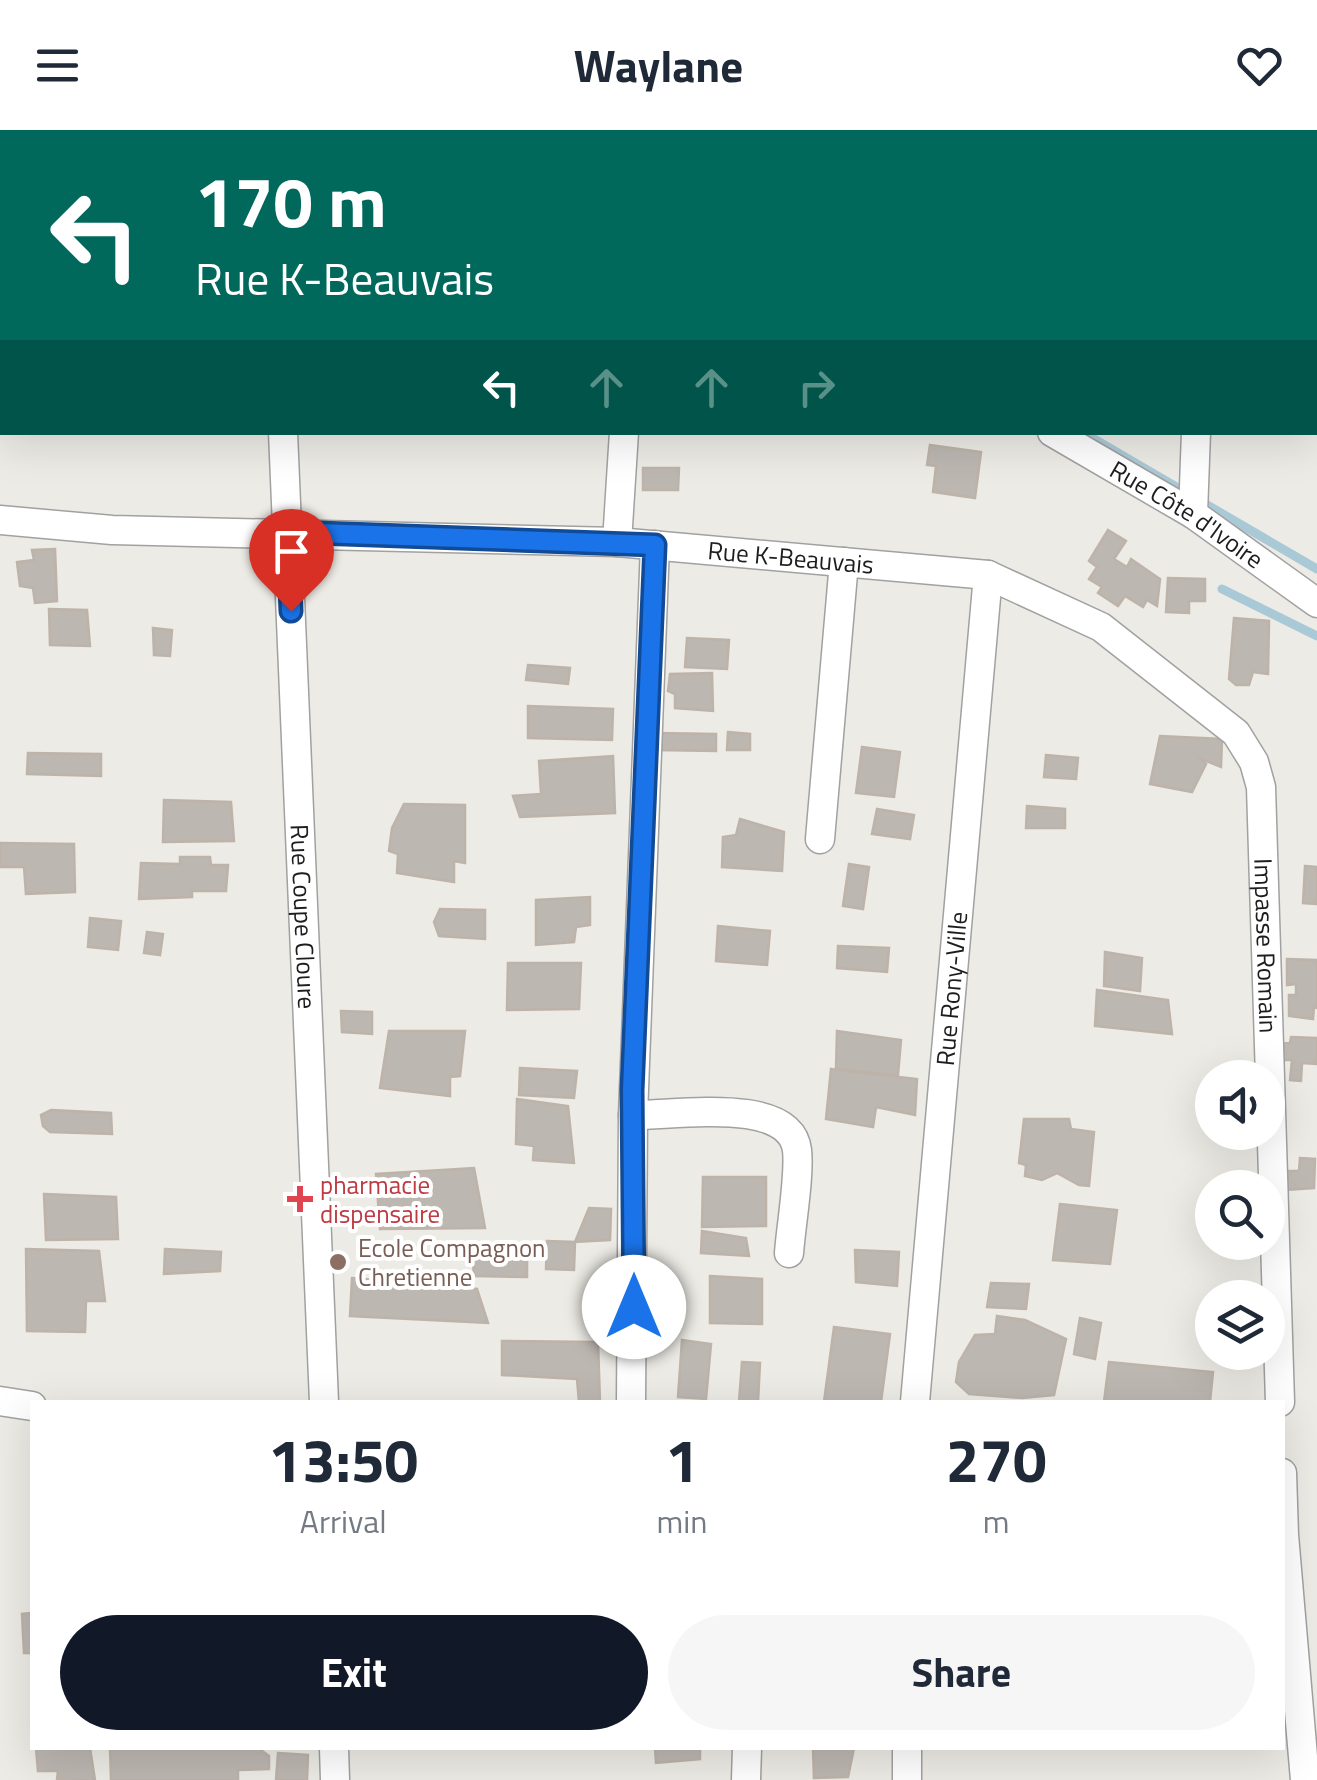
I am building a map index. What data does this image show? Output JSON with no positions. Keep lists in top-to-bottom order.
{
  "streets": {
    "street": [
      "Rue Côte d'Ivoire",
      "Rue K-Beauvais",
      "Rue Coupe Cloure",
      "Impasse Romain",
      "Rue Rony-Ville"
    ]
  },
  "crossings": [
    ["Rue K-Beauvais", "Rue Coupe Cloure"],
    ["Rue K-Beauvais", "Impasse Romain"],
    ["Rue K-Beauvais", "Rue Rony-Ville"]
  ],
  "places": {
    "health": ["pharmacie dispensaire"],
    "other": ["Ecole Compagnon Chretienne"]
  },
  "page": {
    "header": "Waylane",
    "turn": ["170 m", "Rue K-Beauvais"],
    "eta": [
      "13:50",
      "Arrival",
      "1",
      "min",
      "270",
      "m"
    ],
    "buttons": ["Exit", "Share"]
  }
}
